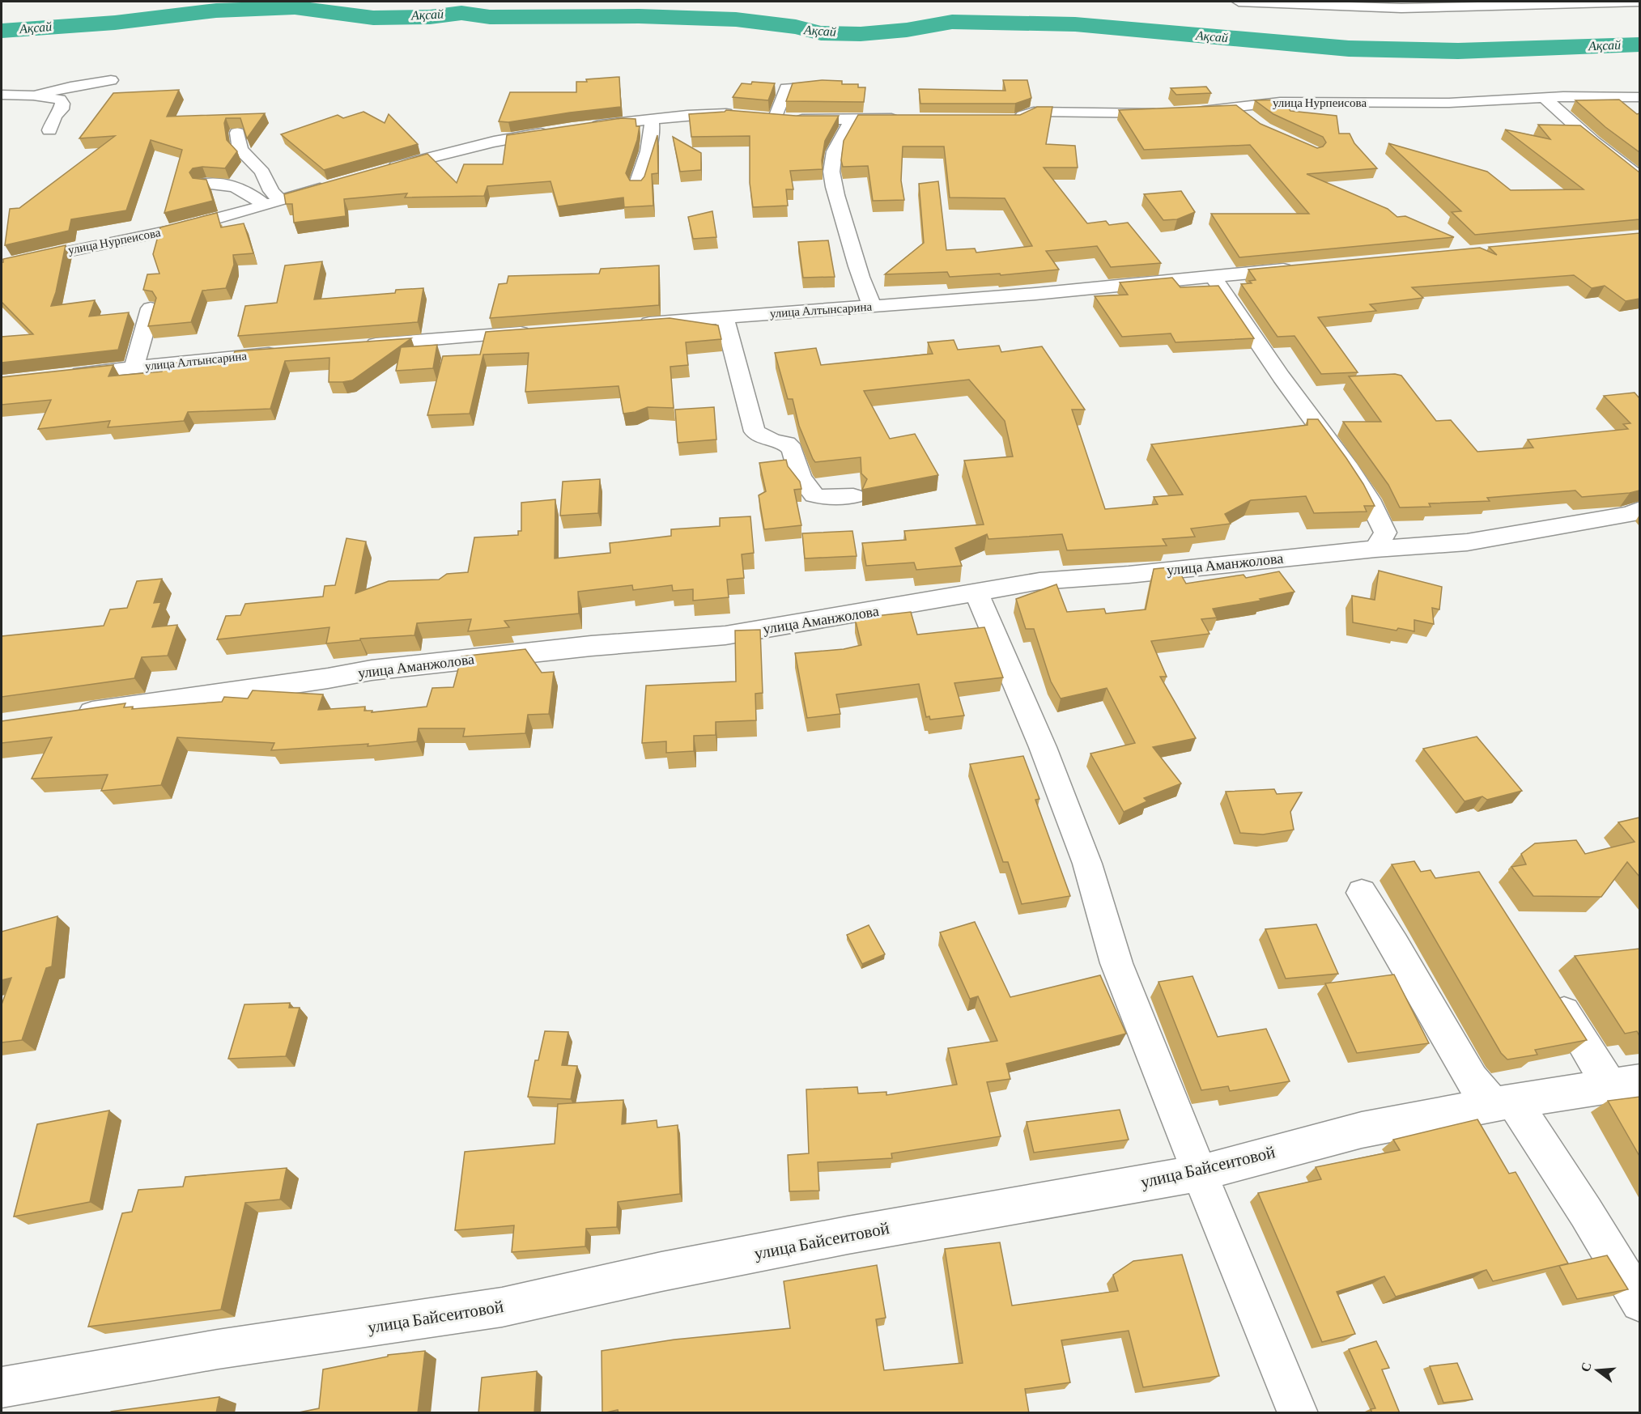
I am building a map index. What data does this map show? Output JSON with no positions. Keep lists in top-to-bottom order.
{
  "streets": {
    "street": [
      "улица Нурпеисова",
      "улица Алтынсарина",
      "улица Аманжолова",
      "улица Байсеитовой"
    ]
  },
  "water": ["Ақсай"],
  "north": "left"
}
